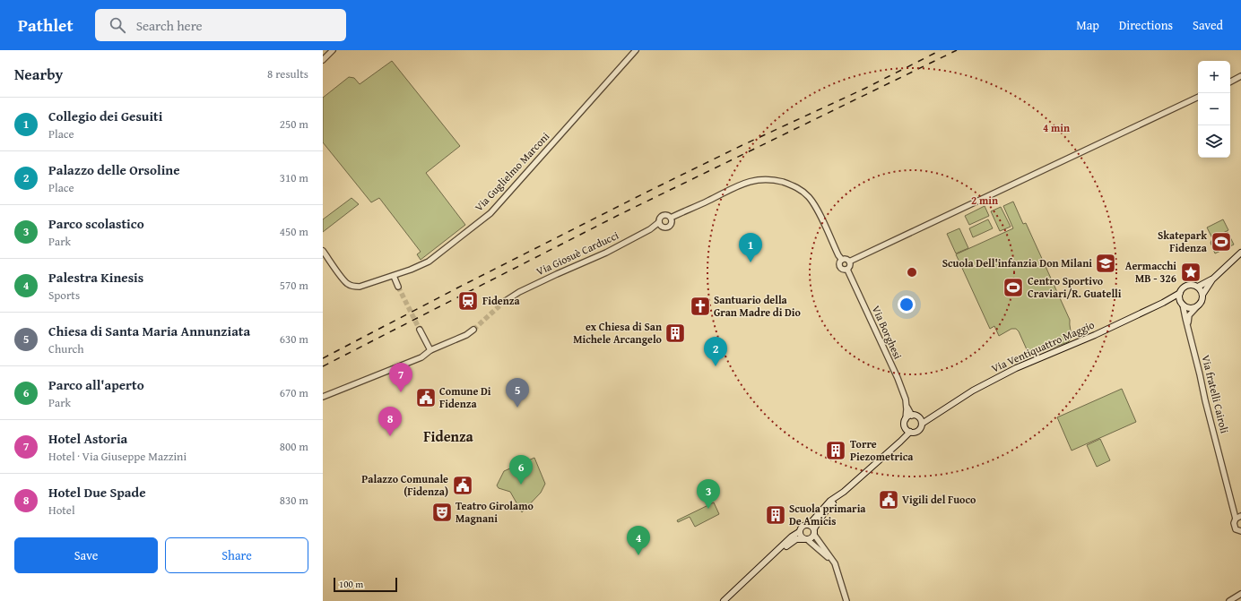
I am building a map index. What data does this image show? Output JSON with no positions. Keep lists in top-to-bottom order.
{
  "streets": {
    "main road": ["Via Ventiquattro Maggio"],
    "street": [
      "Via Guglielmo Marconi",
      "Via Giosuè Carducci",
      "Via Borghesi",
      "Via fratelli Cairoli"
    ]
  },
  "crossings": [
    ["Via Borghesi", "Via Ventiquattro Maggio"],
    ["Via Ventiquattro Maggio", "Via fratelli Cairoli"]
  ],
  "districts": ["Fidenza"],
  "places": {
    "sports": ["Skatepark Fidenza", "Centro Sportivo Craviari/R. Guatelli"],
    "school or university": ["Scuola Dell'infanzia Don Milani"],
    "place": ["Aermacchi MB - 326"],
    "station": ["Fidenza"],
    "church": ["Santuario della Gran Madre di Dio"],
    "building": ["ex Chiesa di San Michele Arcangelo", "Torre Piezometrica", "Scuola primaria De Amicis"],
    "public building": ["Comune Di Fidenza", "Palazzo Comunale (Fidenza)", "Vigili del Fuoco"],
    "theatre": ["Teatro Girolamo Magnani"]
  },
  "scale_bar": "100 m",
  "page": {
    "header": "Pathlet",
    "search": "Search here",
    "nav": ["Map", "Directions", "Saved"],
    "heading": ["Nearby", "8 results"],
    "map_buttons": ["+", "−"],
    "list": [
      {
        "mark": "1",
        "name": "Collegio dei Gesuiti",
        "note": "Place",
        "value": "250 m"
      },
      {
        "mark": "2",
        "name": "Palazzo delle Orsoline",
        "note": "Place",
        "value": "310 m"
      },
      {
        "mark": "3",
        "name": "Parco scolastico",
        "note": "Park",
        "value": "450 m"
      },
      {
        "mark": "4",
        "name": "Palestra Kinesis",
        "note": "Sports",
        "value": "570 m"
      },
      {
        "mark": "5",
        "name": "Chiesa di Santa Maria Annunziata",
        "note": "Church",
        "value": "630 m"
      },
      {
        "mark": "6",
        "name": "Parco all'aperto",
        "note": "Park",
        "value": "670 m"
      },
      {
        "mark": "7",
        "name": "Hotel Astoria",
        "note": "Hotel · Via Giuseppe Mazzini",
        "value": "800 m"
      },
      {
        "mark": "8",
        "name": "Hotel Due Spade",
        "note": "Hotel",
        "value": "830 m"
      }
    ],
    "pins": [
      "1",
      "2",
      "7",
      "5",
      "8",
      "6",
      "3",
      "4"
    ],
    "buttons": ["Save", "Share"],
    "scale": "100 m"
  },
  "rings": ["4 min", "2 min"]
}
